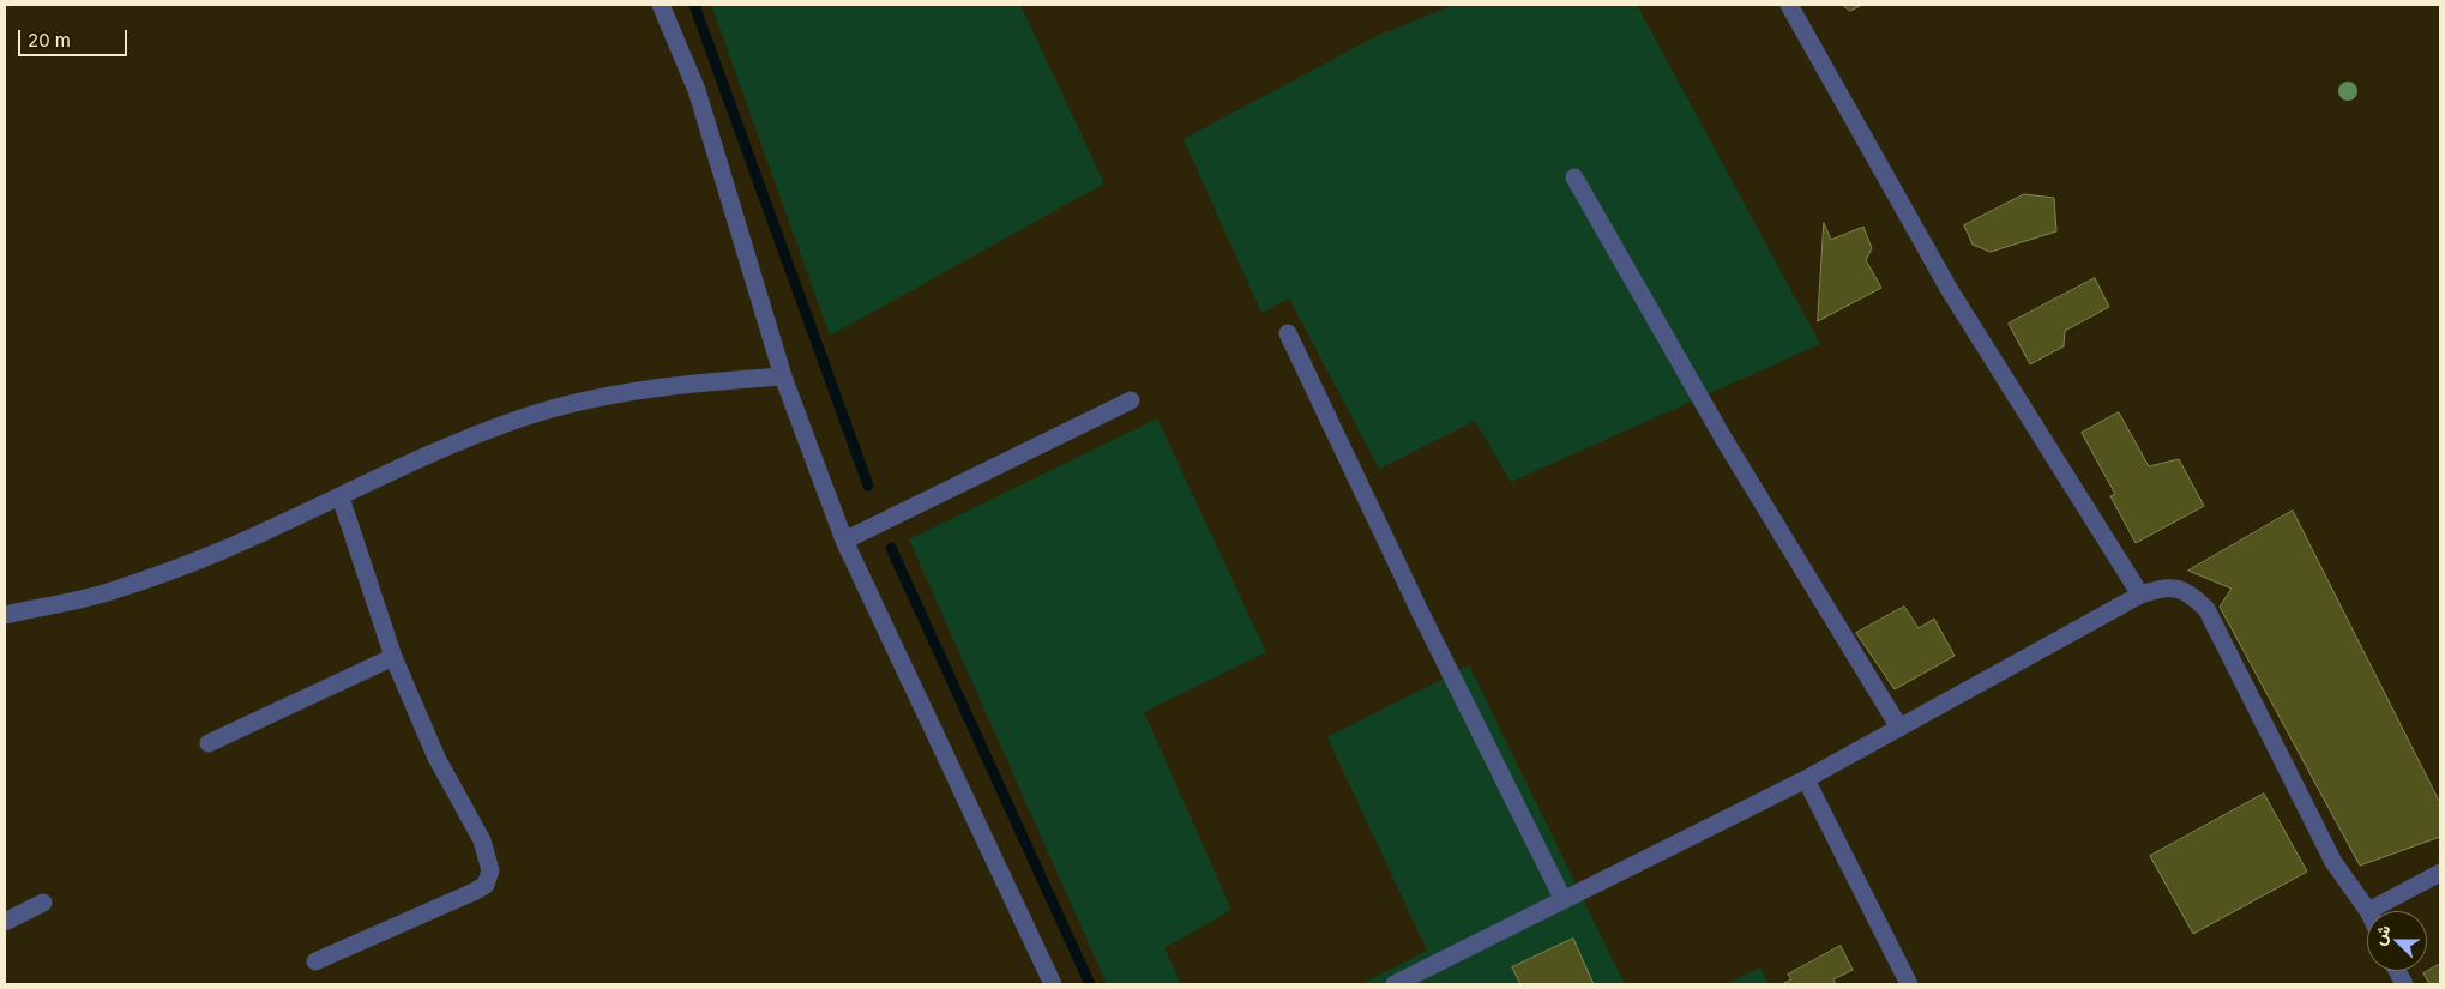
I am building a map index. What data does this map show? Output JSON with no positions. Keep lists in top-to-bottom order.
{
  "scale_bar": "20 m",
  "north": "left"
}
